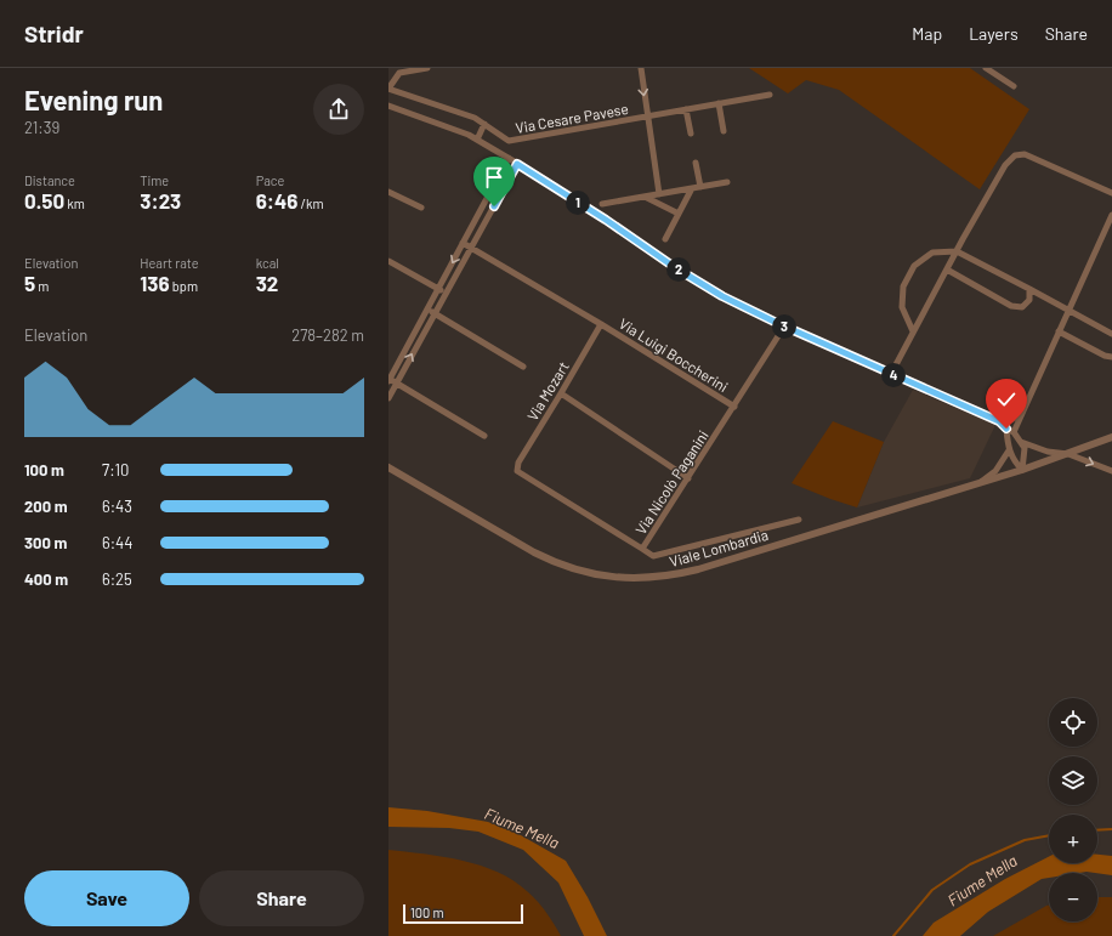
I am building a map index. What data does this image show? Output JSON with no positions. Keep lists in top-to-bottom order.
{
  "streets": {
    "street": [
      "Via Cesare Pavese",
      "Via Luigi Boccherini",
      "Via Mozart",
      "Via Nicolò Paganini",
      "Viale Lombardia"
    ]
  },
  "crossings": [
    ["Via Luigi Boccherini", "Via Mozart"],
    ["Via Luigi Boccherini", "Via Nicolò Paganini"],
    ["Via Mozart", "Via Nicolò Paganini"]
  ],
  "water": ["Fiume Mella"],
  "scale_bar": "100 m",
  "page": {
    "header": "Stridr",
    "nav": ["Map", "Layers", "Share"],
    "heading": ["Evening run", "21:39"],
    "stats": [
      ["Distance", "0.50 km"],
      ["Time", "3:23"],
      ["Pace", "6:46 /km"],
      ["Elevation", "5 m"],
      ["Heart rate", "136 bpm"],
      ["kcal", "32"]
    ],
    "pins": [
      "1",
      "2",
      "3",
      "4"
    ],
    "chart": ["Elevation", "278–282 m"],
    "list": [
      {
        "name": "100 m",
        "note": "7:10"
      },
      {
        "name": "200 m",
        "note": "6:43"
      },
      {
        "name": "300 m",
        "note": "6:44"
      },
      {
        "name": "400 m",
        "note": "6:25"
      }
    ],
    "map_buttons": ["+", "−"],
    "buttons": ["Save", "Share"],
    "scale": "100 m"
  }
}
